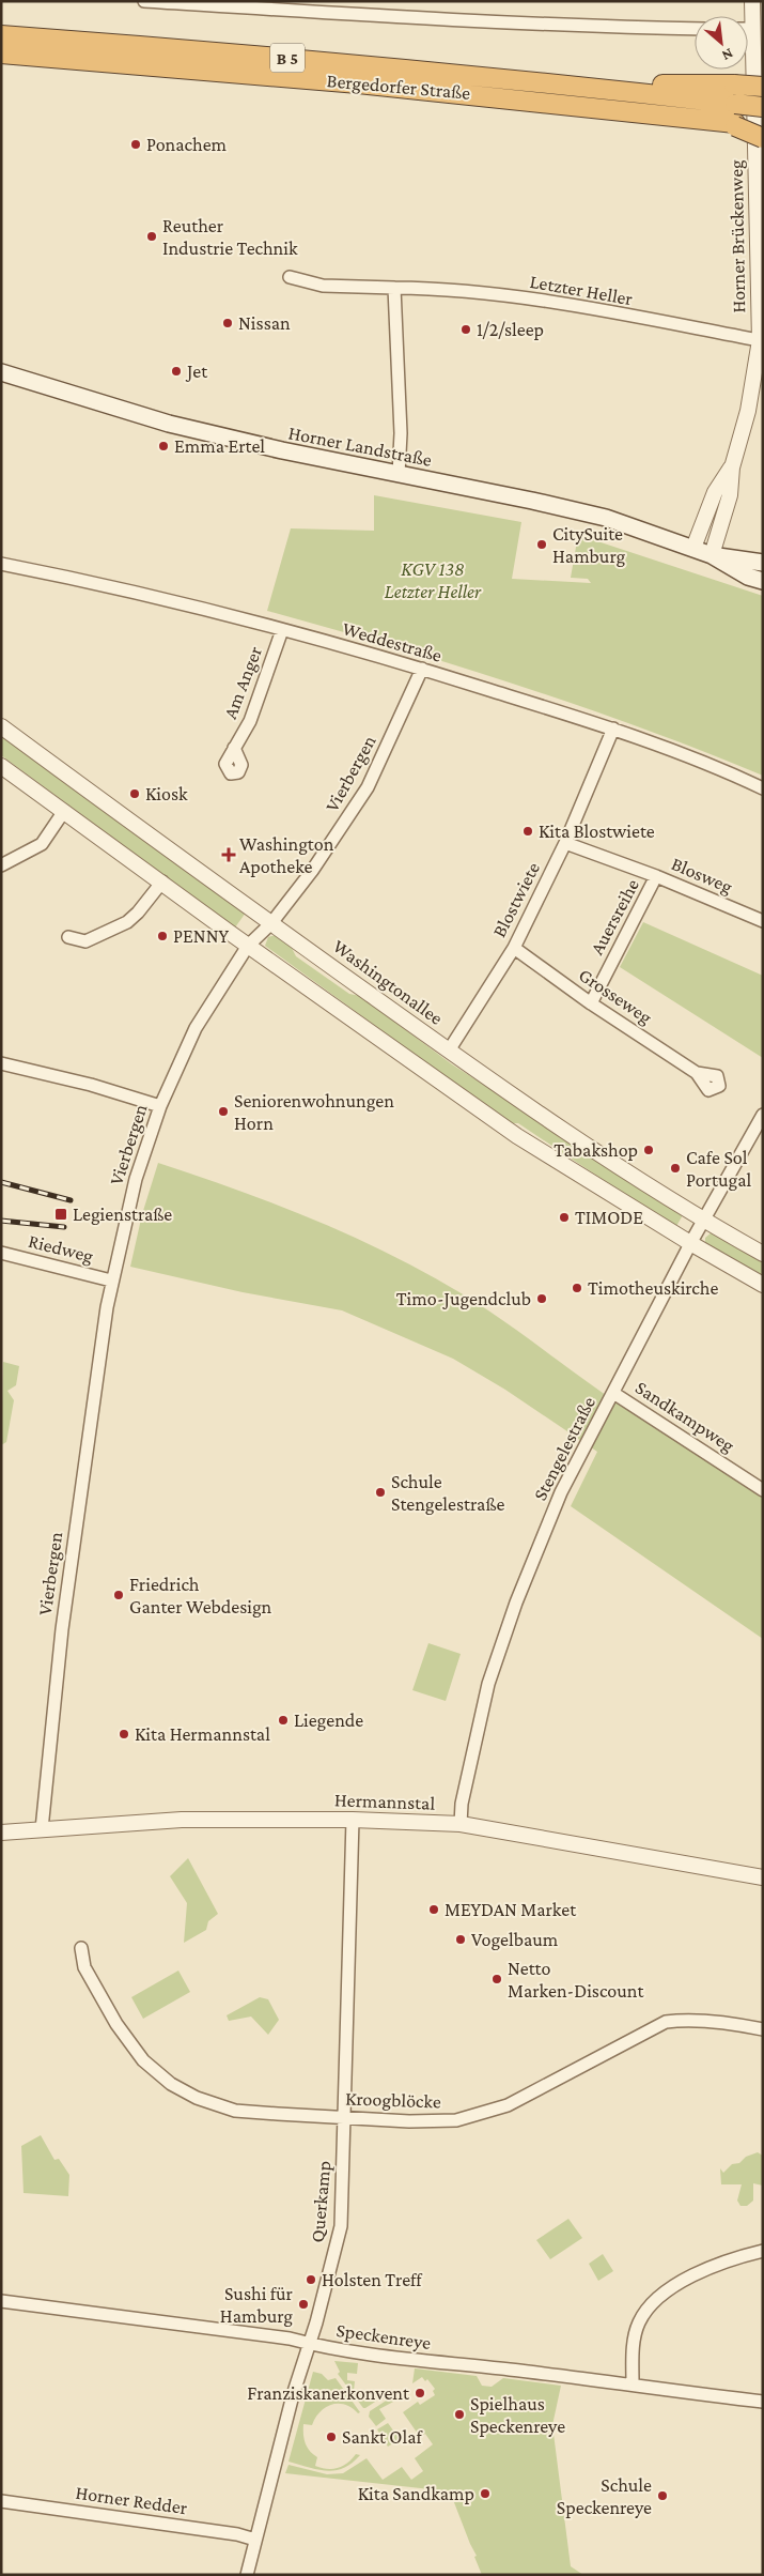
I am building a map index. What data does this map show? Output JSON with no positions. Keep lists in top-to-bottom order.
{
  "streets": {
    "highway": ["B 5", "Bergedorfer Straße"],
    "main road": ["Horner Landstraße"],
    "street": [
      "Horner Brückenweg",
      "Letzter Heller",
      "Weddestraße",
      "Am Anger",
      "Vierbergen",
      "Blosweg",
      "Blostwiete",
      "Auersreihe",
      "Washingtonallee",
      "Grosseweg",
      "Riedweg",
      "Sandkampweg",
      "Stengelestraße",
      "Hermannstal",
      "Kroogblöcke",
      "Querkamp",
      "Speckenreye",
      "Horner Redder"
    ]
  },
  "crossings": [
    ["Horner Brückenweg", "Letzter Heller"],
    ["Horner Brückenweg", "Horner Landstraße"],
    ["Weddestraße", "Am Anger"],
    ["Weddestraße", "Vierbergen"],
    ["Weddestraße", "Blostwiete"],
    ["Vierbergen", "Washingtonallee"],
    ["Vierbergen", "Riedweg"],
    ["Vierbergen", "Hermannstal"],
    ["Blosweg", "Blostwiete"],
    ["Blosweg", "Auersreihe"],
    ["Blostwiete", "Washingtonallee"],
    ["Blostwiete", "Grosseweg"],
    ["Auersreihe", "Grosseweg"],
    ["Washingtonallee", "Stengelestraße"],
    ["Sandkampweg", "Stengelestraße"],
    ["Stengelestraße", "Hermannstal"],
    ["Hermannstal", "Querkamp"],
    ["Kroogblöcke", "Querkamp"],
    ["Querkamp", "Speckenreye"],
    ["Querkamp", "Horner Redder"]
  ],
  "parks": ["KGV 138 Letzter Heller"],
  "places": {
    "other": [
      "Ponachem",
      "Reuther Industrie Technik",
      "Nissan",
      "1/2/sleep",
      "Jet",
      "Emma Ertel",
      "CitySuite Hamburg",
      "Kiosk",
      "Kita Blostwiete",
      "PENNY",
      "Seniorenwohnungen Horn",
      "Tabakshop",
      "Cafe Sol Portugal",
      "TIMODE",
      "Timotheuskirche",
      "Timo-Jugendclub",
      "Schule Stengelestraße",
      "Friedrich Ganter Webdesign",
      "Liegende",
      "Kita Hermannstal",
      "MEYDAN Market",
      "Vogelbaum",
      "Netto Marken-Discount",
      "Holsten Treff",
      "Sushi für Hamburg",
      "Franziskanerkonvent",
      "Spielhaus Speckenreye",
      "Sankt Olaf",
      "Kita Sandkamp",
      "Schule Speckenreye"
    ],
    "health": ["Washington Apotheke"],
    "transit": ["Legienstraße"]
  },
  "north": "bottom right"
}
